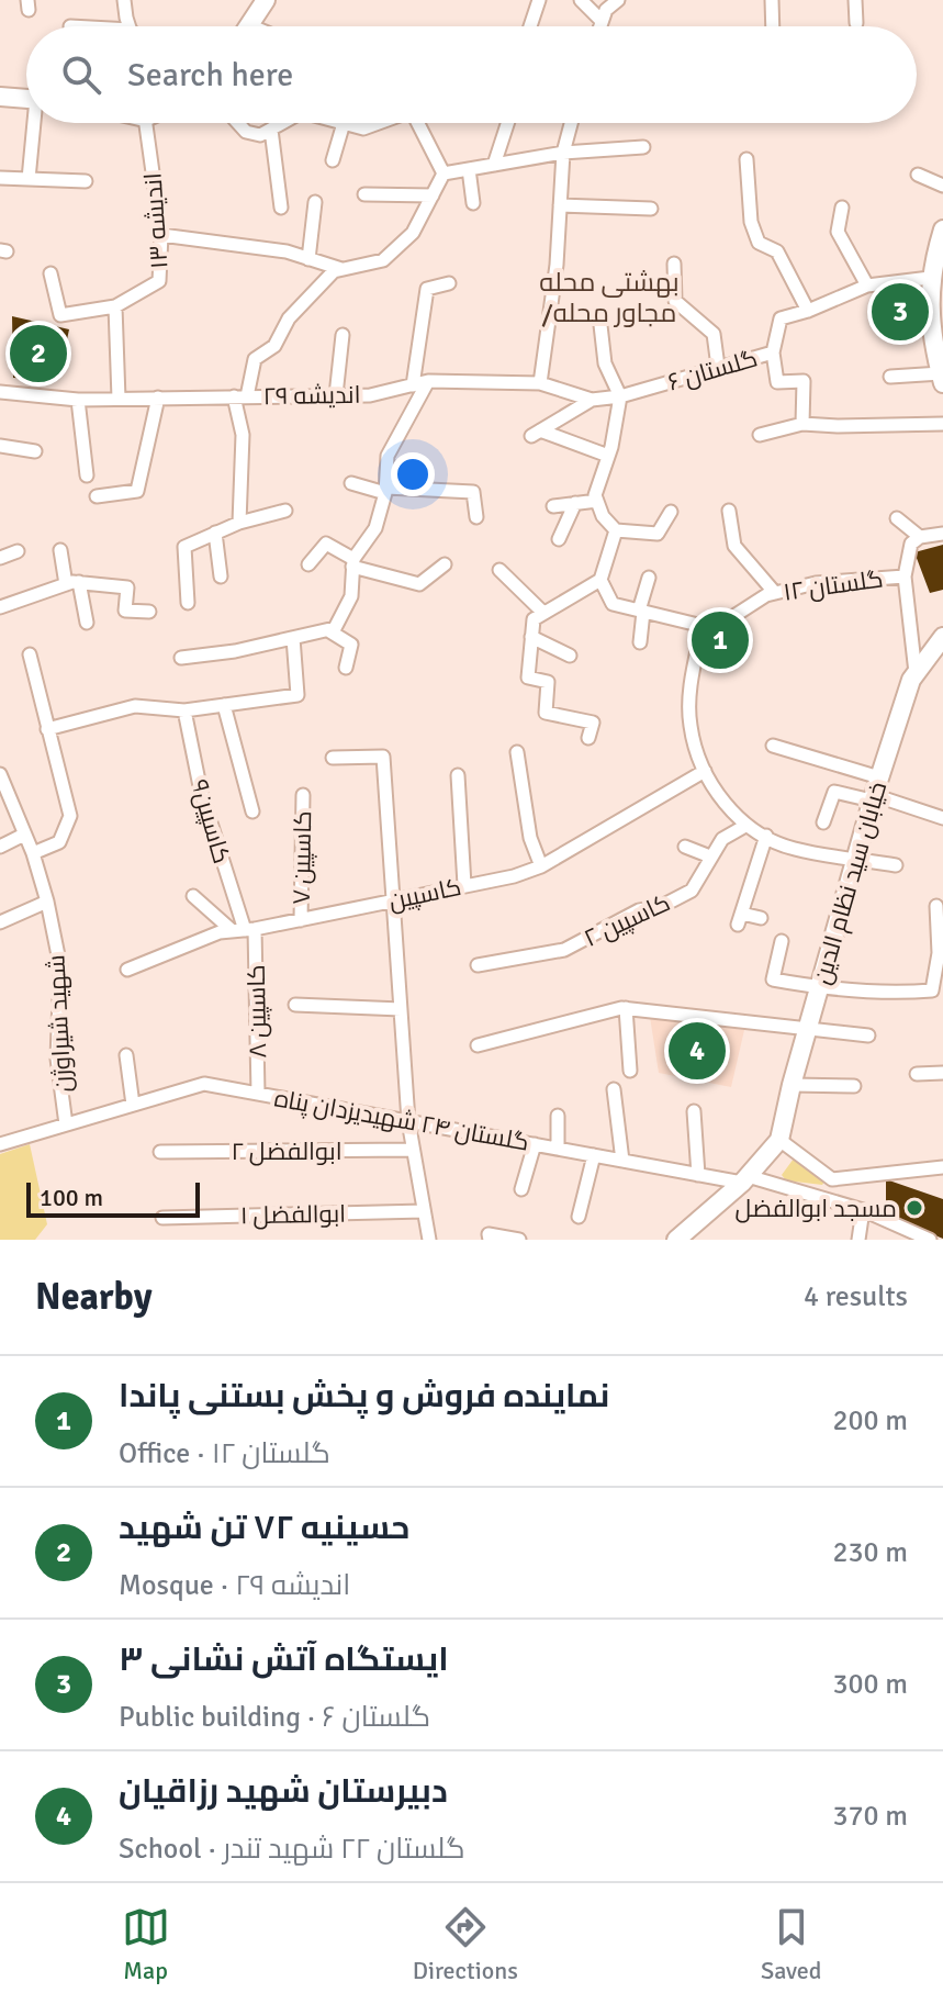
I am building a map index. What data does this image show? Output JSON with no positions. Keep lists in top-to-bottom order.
{
  "streets": {
    "main road": ["خیابان سید نظام الدین"],
    "street": [
      "اندیشه ۱۳",
      "گلستان ۶",
      "اندیشه ۲۹",
      "گلستان ۱۲",
      "کاسپین۹",
      "کاسپین ۷",
      "کاسپین",
      "کاسپین ۲",
      "کاسپین ۸",
      "شهید شیراوژن",
      "گلستان ۲۴ شهیدیزدان پناه",
      "ابوالفضل ۲",
      "ابوالفضل ۱"
    ]
  },
  "crossings": [
    ["گلستان ۶", "اندیشه ۲۹"],
    ["کاسپین۹", "کاسپین"],
    ["کاسپین۹", "کاسپین ۸"],
    ["کاسپین ۷", "کاسپین"],
    ["کاسپین", "کاسپین ۸"],
    ["کاسپین ۸", "گلستان ۲۴ شهیدیزدان پناه"],
    ["شهید شیراوژن", "گلستان ۲۴ شهیدیزدان پناه"]
  ],
  "districts": ["بهشتی محله /مجاور محله"],
  "places": ["مسجد ابوالفضل"],
  "scale_bar": "100 m",
  "page": {
    "search": "Search here",
    "pins": [
      "3",
      "2",
      "1",
      "4"
    ],
    "scale": "100 m",
    "heading": ["Nearby", "4 results"],
    "list": [
      {
        "mark": "1",
        "name": "نماینده فروش و پخش بستنی پاندا",
        "note": "Office · گلستان ۱۲",
        "value": "200 m"
      },
      {
        "mark": "2",
        "name": "حسینیه ۷۲ تن شهید",
        "note": "Mosque · اندیشه ۲۹",
        "value": "230 m"
      },
      {
        "mark": "3",
        "name": "ایستگاه آتش نشانی ۳",
        "note": "Public building · گلستان ۶",
        "value": "300 m"
      },
      {
        "mark": "4",
        "name": "دبیرستان شهید رزاقیان",
        "note": "School · گلستان ۲۲ شهید تندر",
        "value": "370 m"
      }
    ],
    "nav": ["Map", "Directions", "Saved"]
  }
}
